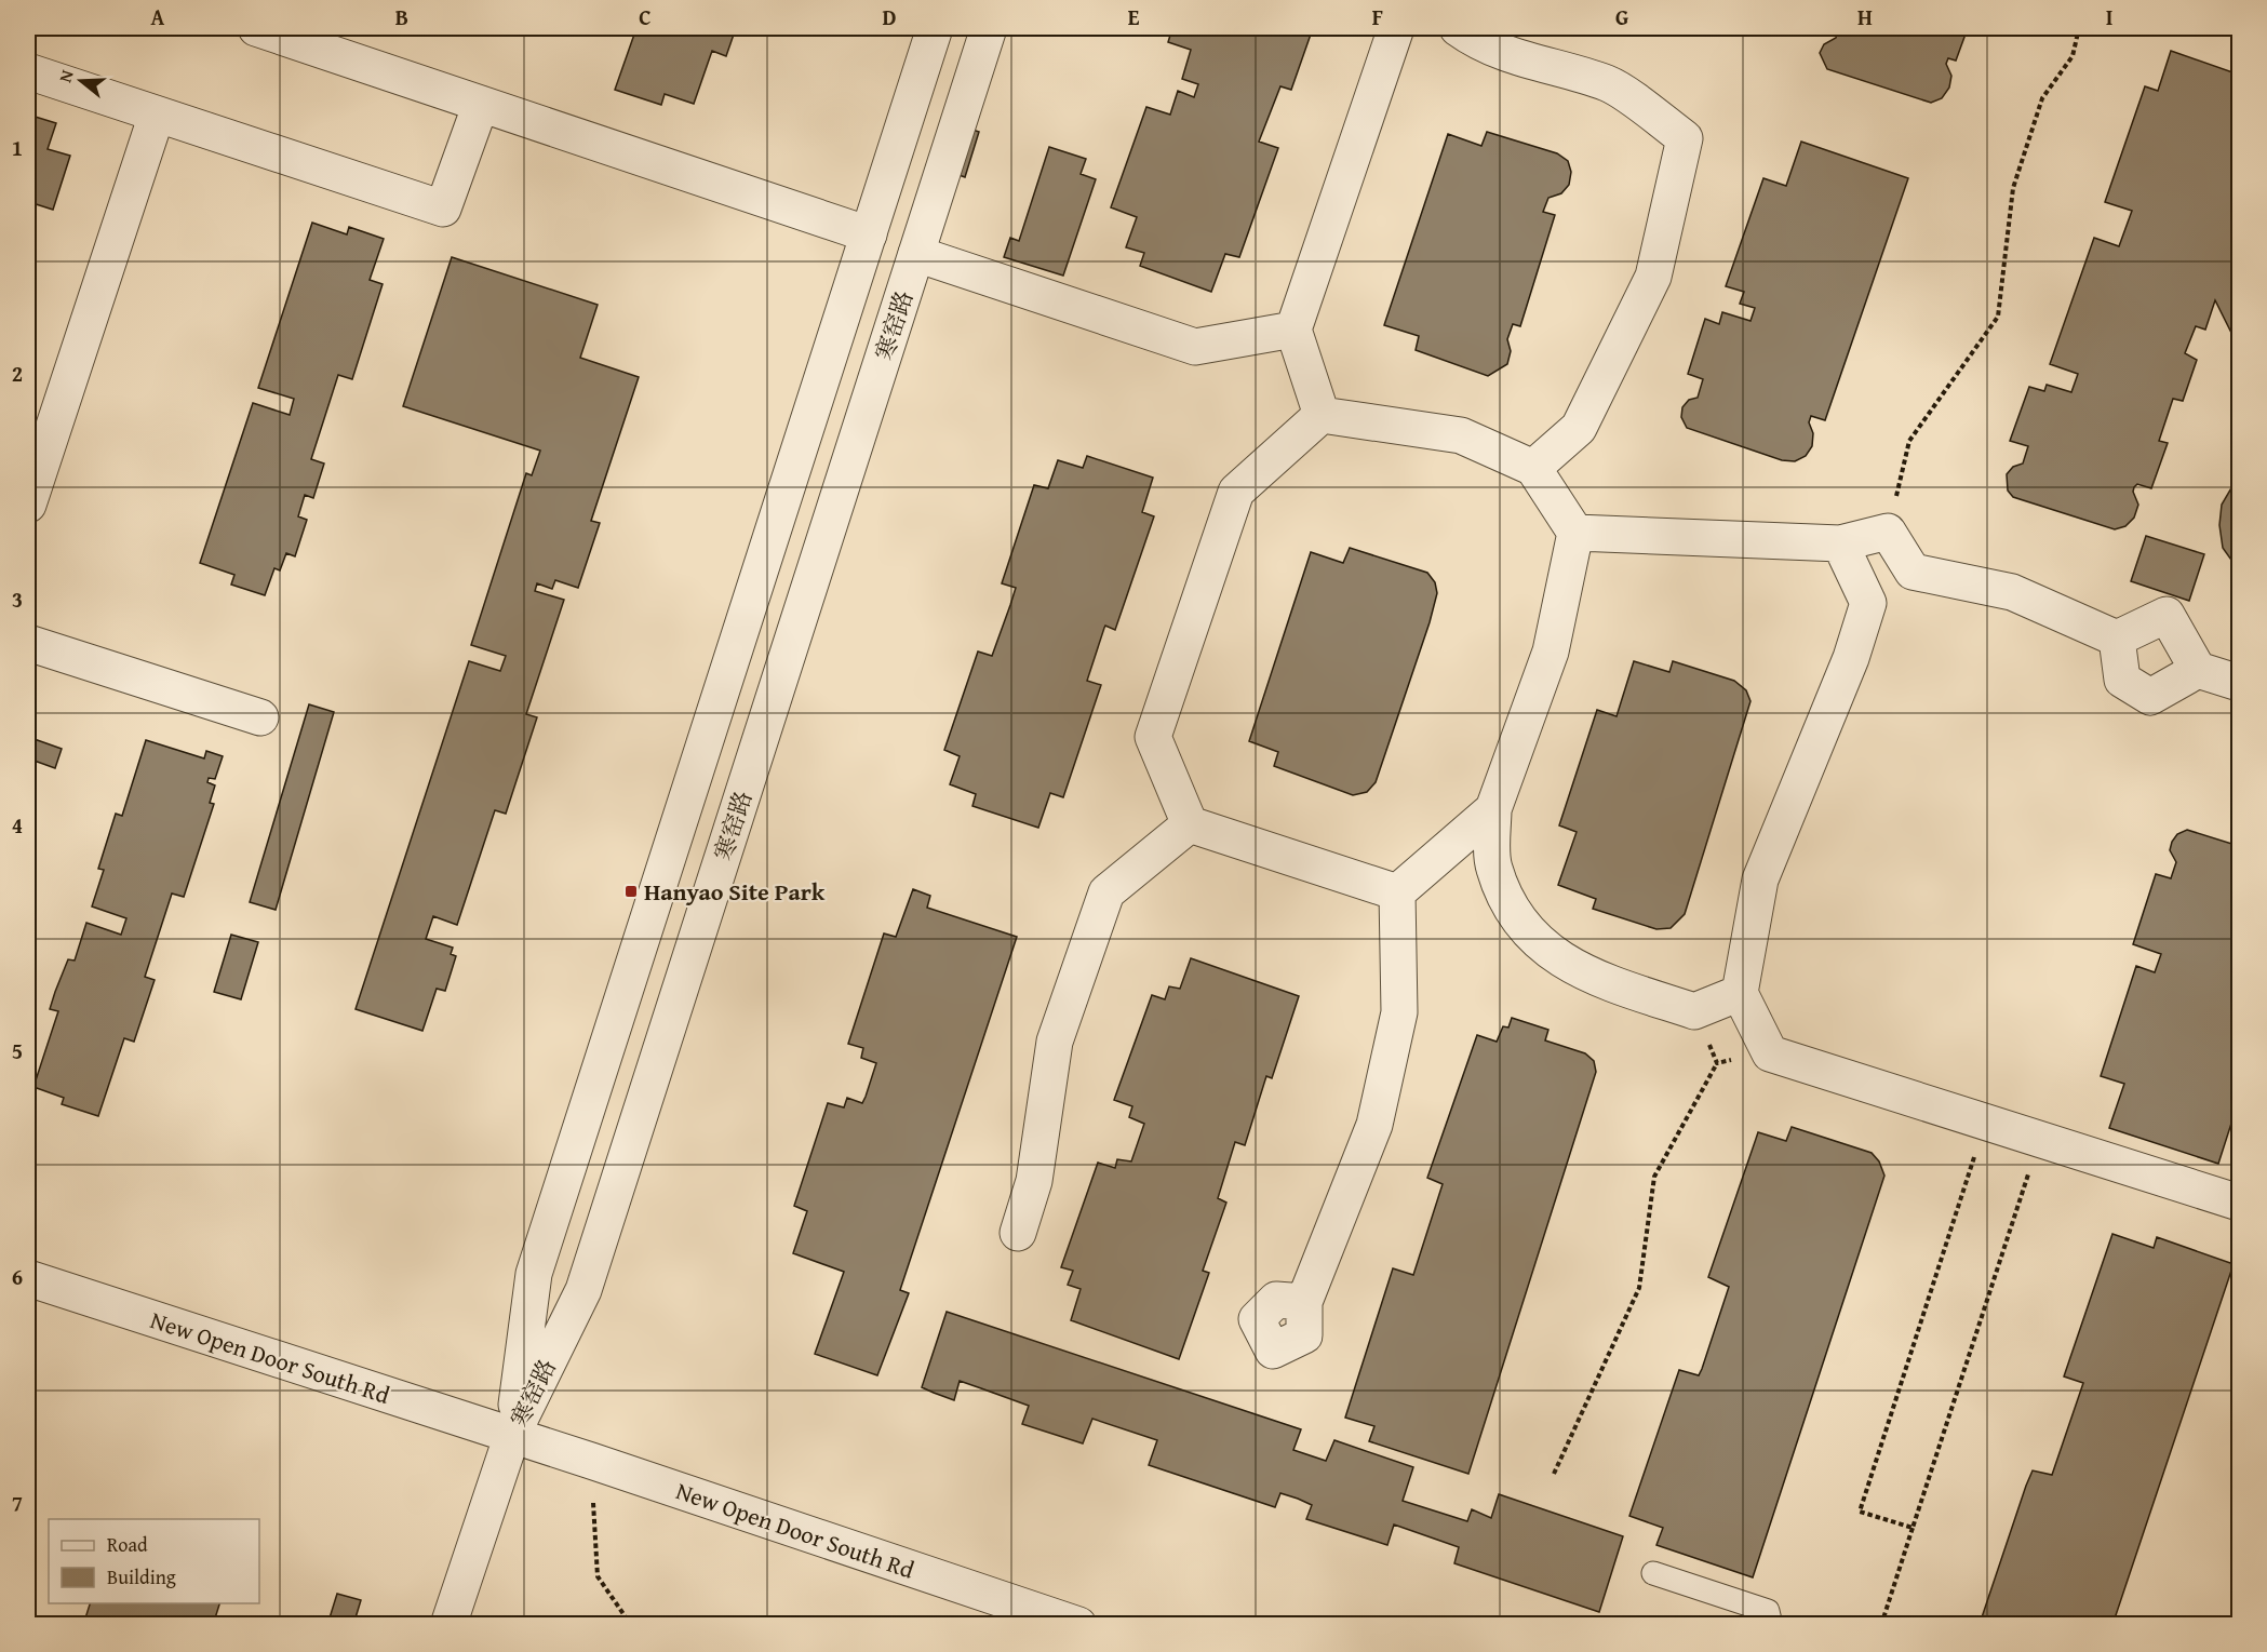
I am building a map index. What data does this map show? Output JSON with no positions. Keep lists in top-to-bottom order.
{
  "streets": {
    "street": ["寒窑路", "New Open Door South Rd"]
  },
  "crossings": [
    ["寒窑路", "New Open Door South Rd"]
  ],
  "places": {
    "transit": ["Hanyao Site Park"]
  },
  "legend": ["Road", "Building"],
  "north": "left",
  "grid": {
    "columns": [
      "A",
      "B",
      "C",
      "D",
      "E",
      "F",
      "G",
      "H",
      "I"
    ],
    "rows": [
      "1",
      "2",
      "3",
      "4",
      "5",
      "6",
      "7"
    ]
  }
}
